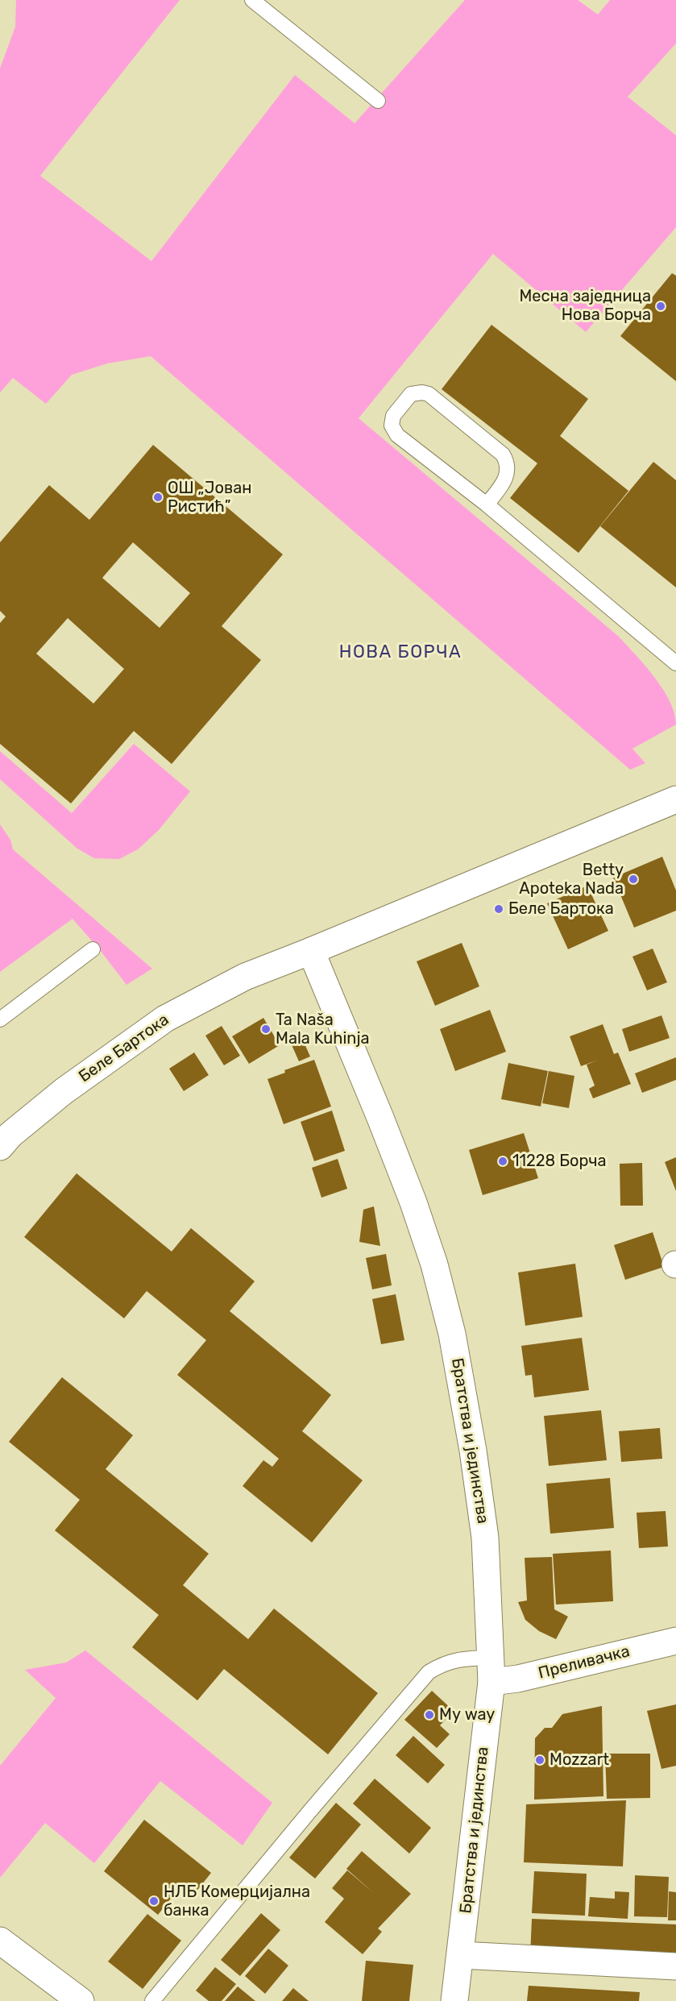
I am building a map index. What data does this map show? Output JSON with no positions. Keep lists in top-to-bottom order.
{
  "streets": {
    "street": ["Беле Бартока", "Братства и јединства", "Преливачка"]
  },
  "crossings": [
    ["Беле Бартока", "Братства и јединства"],
    ["Братства и јединства", "Преливачка"]
  ],
  "districts": ["НОВА БОРЧА"],
  "places": [
    "Месна заједница Нова Борча",
    "ОШ „Јован Ристић”",
    "Betty Apoteka Nada",
    "Беле Бартока",
    "Ta Naša Mala Kuhinja",
    "11228 Борча",
    "My way",
    "Mozzart",
    "НЛБ Комерцијална банка"
  ]
}
